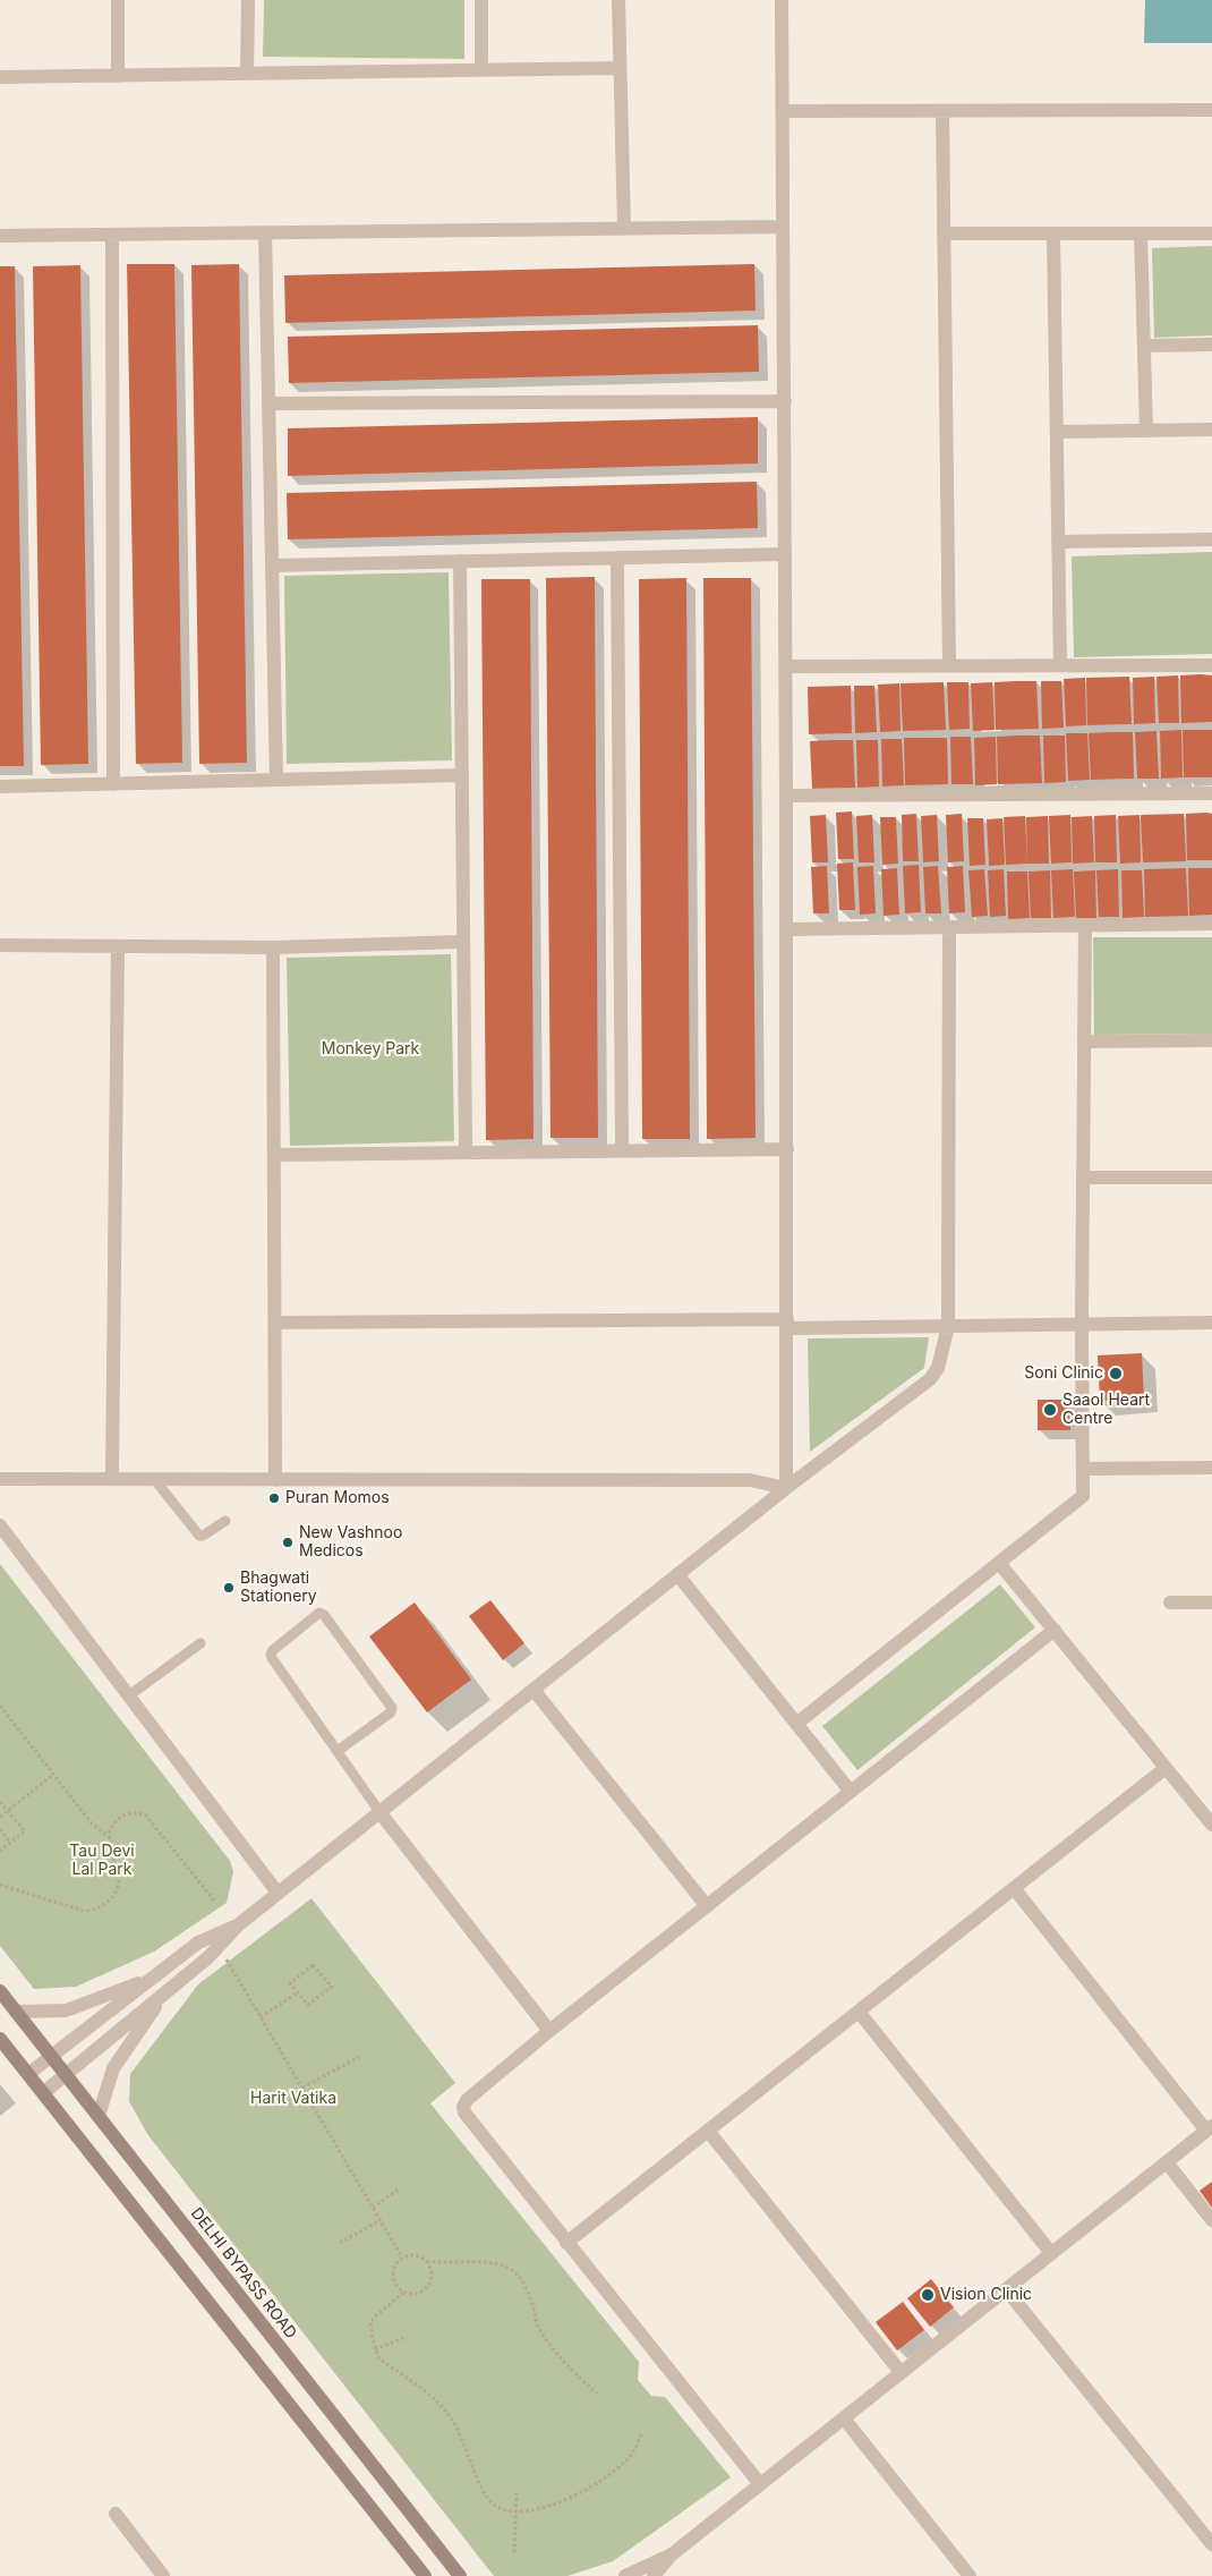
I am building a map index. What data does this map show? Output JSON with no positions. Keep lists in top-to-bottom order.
{
  "streets": {
    "main road": ["DELHI BYPASS ROAD"]
  },
  "parks": ["Monkey Park", "Tau Devi Lal Park", "Harit Vatika"],
  "places": [
    "Soni Clinic",
    "Saaol Heart Centre",
    "Puran Momos",
    "New Vashnoo Medicos",
    "Bhagwati Stationery",
    "Vision Clinic"
  ]
}
